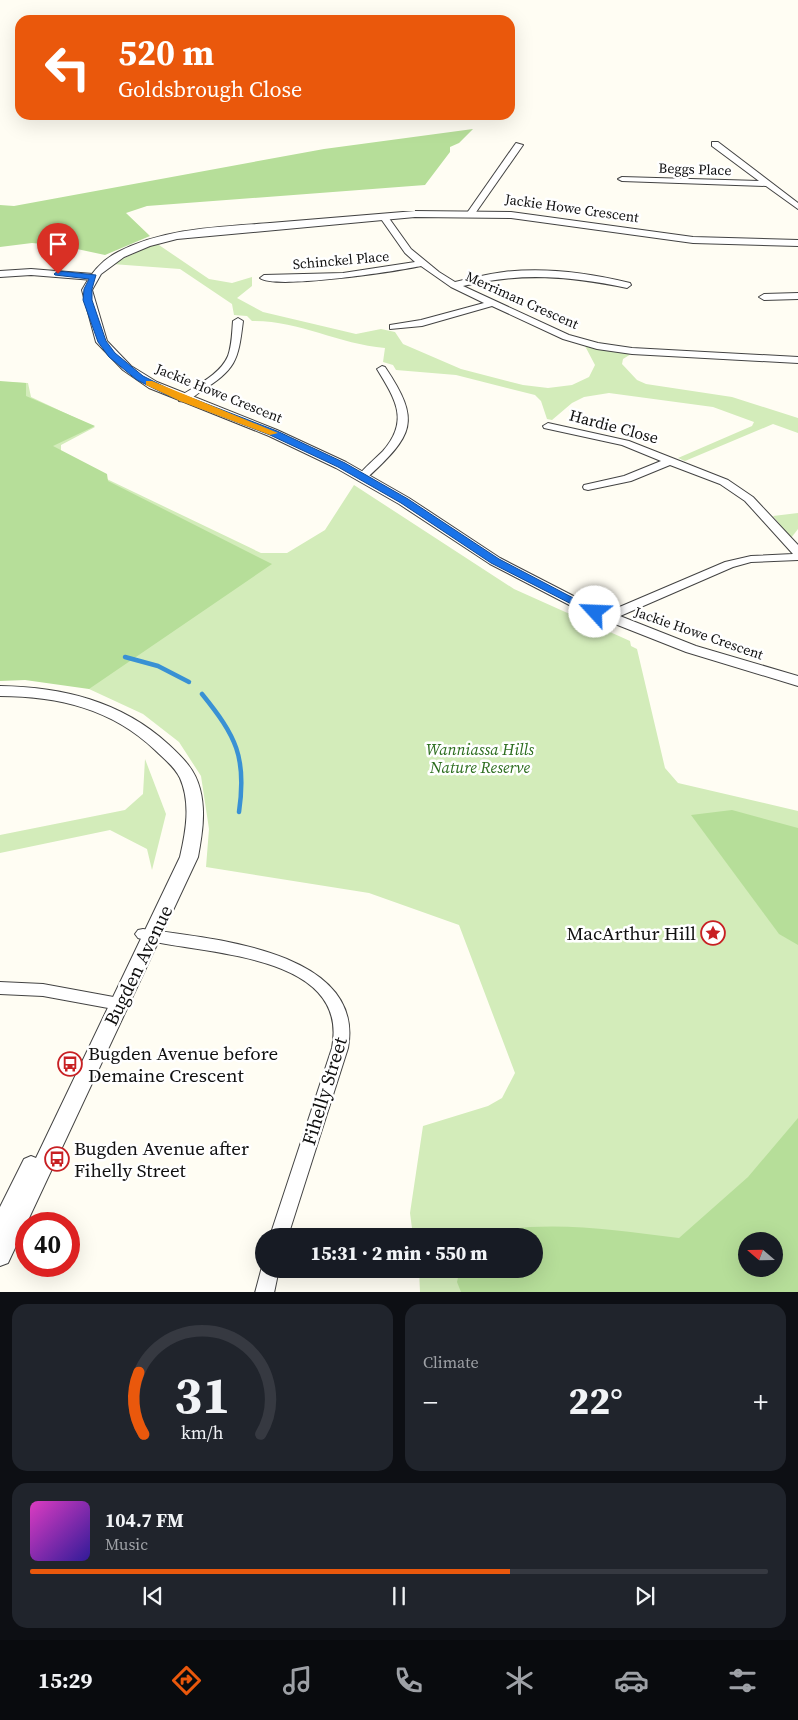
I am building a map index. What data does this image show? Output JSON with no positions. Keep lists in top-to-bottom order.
{
  "streets": {
    "street": [
      "Beggs Place",
      "Jackie Howe Crescent",
      "Schinckel Place",
      "Merriman Crescent",
      "Hardie Close",
      "Bugden Avenue",
      "Fihelly Street"
    ]
  },
  "crossings": [
    ["Jackie Howe Crescent", "Merriman Crescent"],
    ["Schinckel Place", "Merriman Crescent"],
    ["Bugden Avenue", "Fihelly Street"]
  ],
  "parks": ["Wanniassa Hills Nature Reserve"],
  "places": {
    "place": ["MacArthur Hill"],
    "bus stop": ["Bugden Avenue before Demaine Crescent", "Bugden Avenue after Fihelly Street"]
  },
  "north": "left",
  "page": {
    "turn": ["520 m", "Goldsbrough Close"],
    "limit": "40",
    "trip": "15:31 · 2 min · 550 m",
    "tile": "Climate",
    "heat": ["−", "22°", "+"],
    "song": ["104.7 FM", "Music"],
    "tabs": "15:29",
    "gauge": ["31", "km/h"]
  }
}
